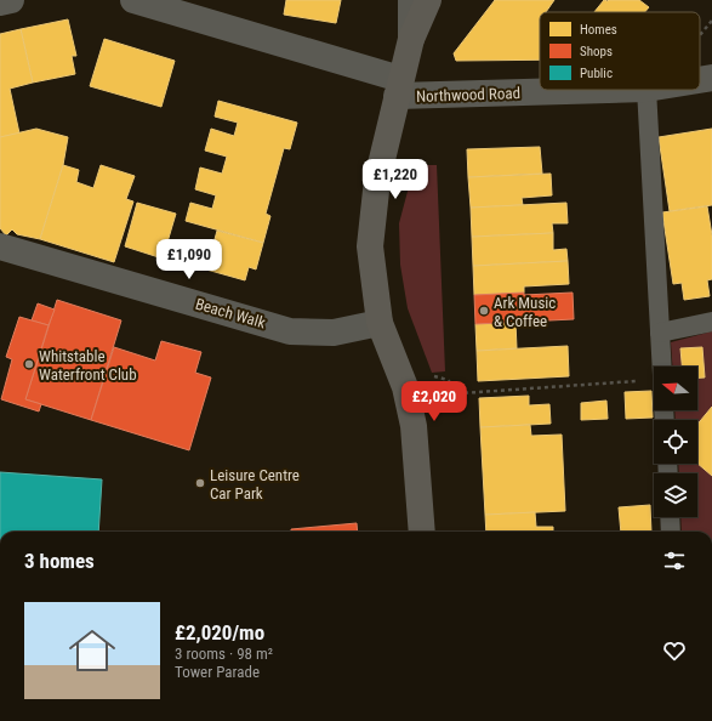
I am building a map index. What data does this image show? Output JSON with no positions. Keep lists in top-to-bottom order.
{
  "streets": {
    "street": ["Northwood Road", "Beach Walk"]
  },
  "places": ["Ark Music & Coffee", "Whitstable Waterfront Club", "Leisure Centre Car Park"],
  "legend": ["Homes", "Shops", "Public"],
  "north": "left",
  "page": {
    "price": ["£1,220", "£1,090", "£2,020"],
    "heading": "3 homes",
    "list": [
      {
        "name": "£2,020/mo",
        "note": "3 rooms · 98 m² · Tower Parade"
      }
    ]
  }
}
